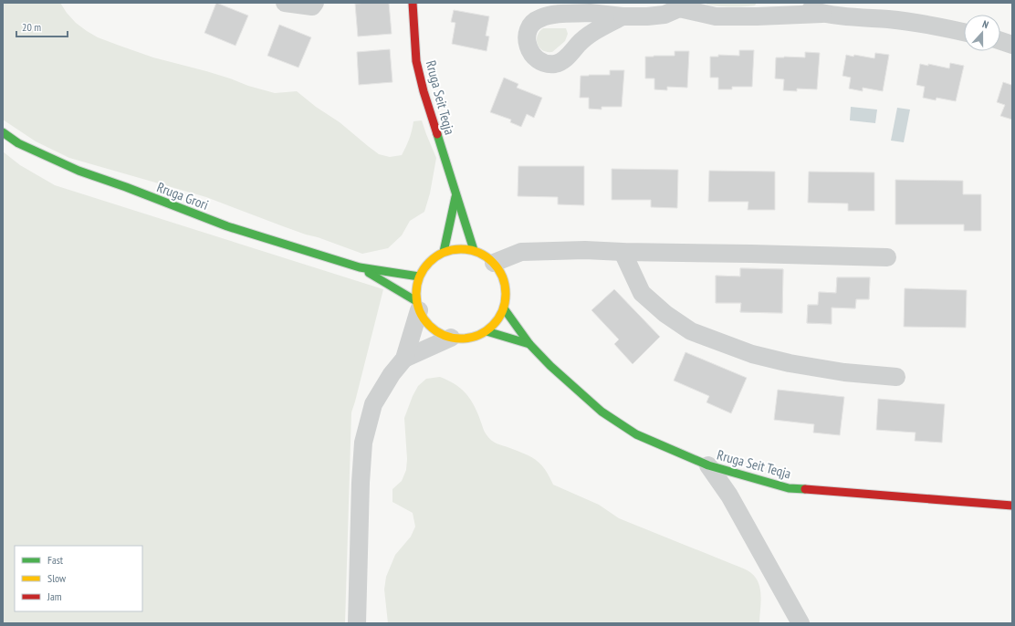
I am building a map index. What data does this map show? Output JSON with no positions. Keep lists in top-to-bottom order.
{
  "streets": {
    "main road": ["Rruga Seit Teqja", "Rruga Grori"]
  },
  "crossings": [
    ["Rruga Seit Teqja", "Rruga Grori"]
  ],
  "legend": ["Fast", "Slow", "Jam"],
  "scale_bar": "20 m",
  "north": "top"
}
